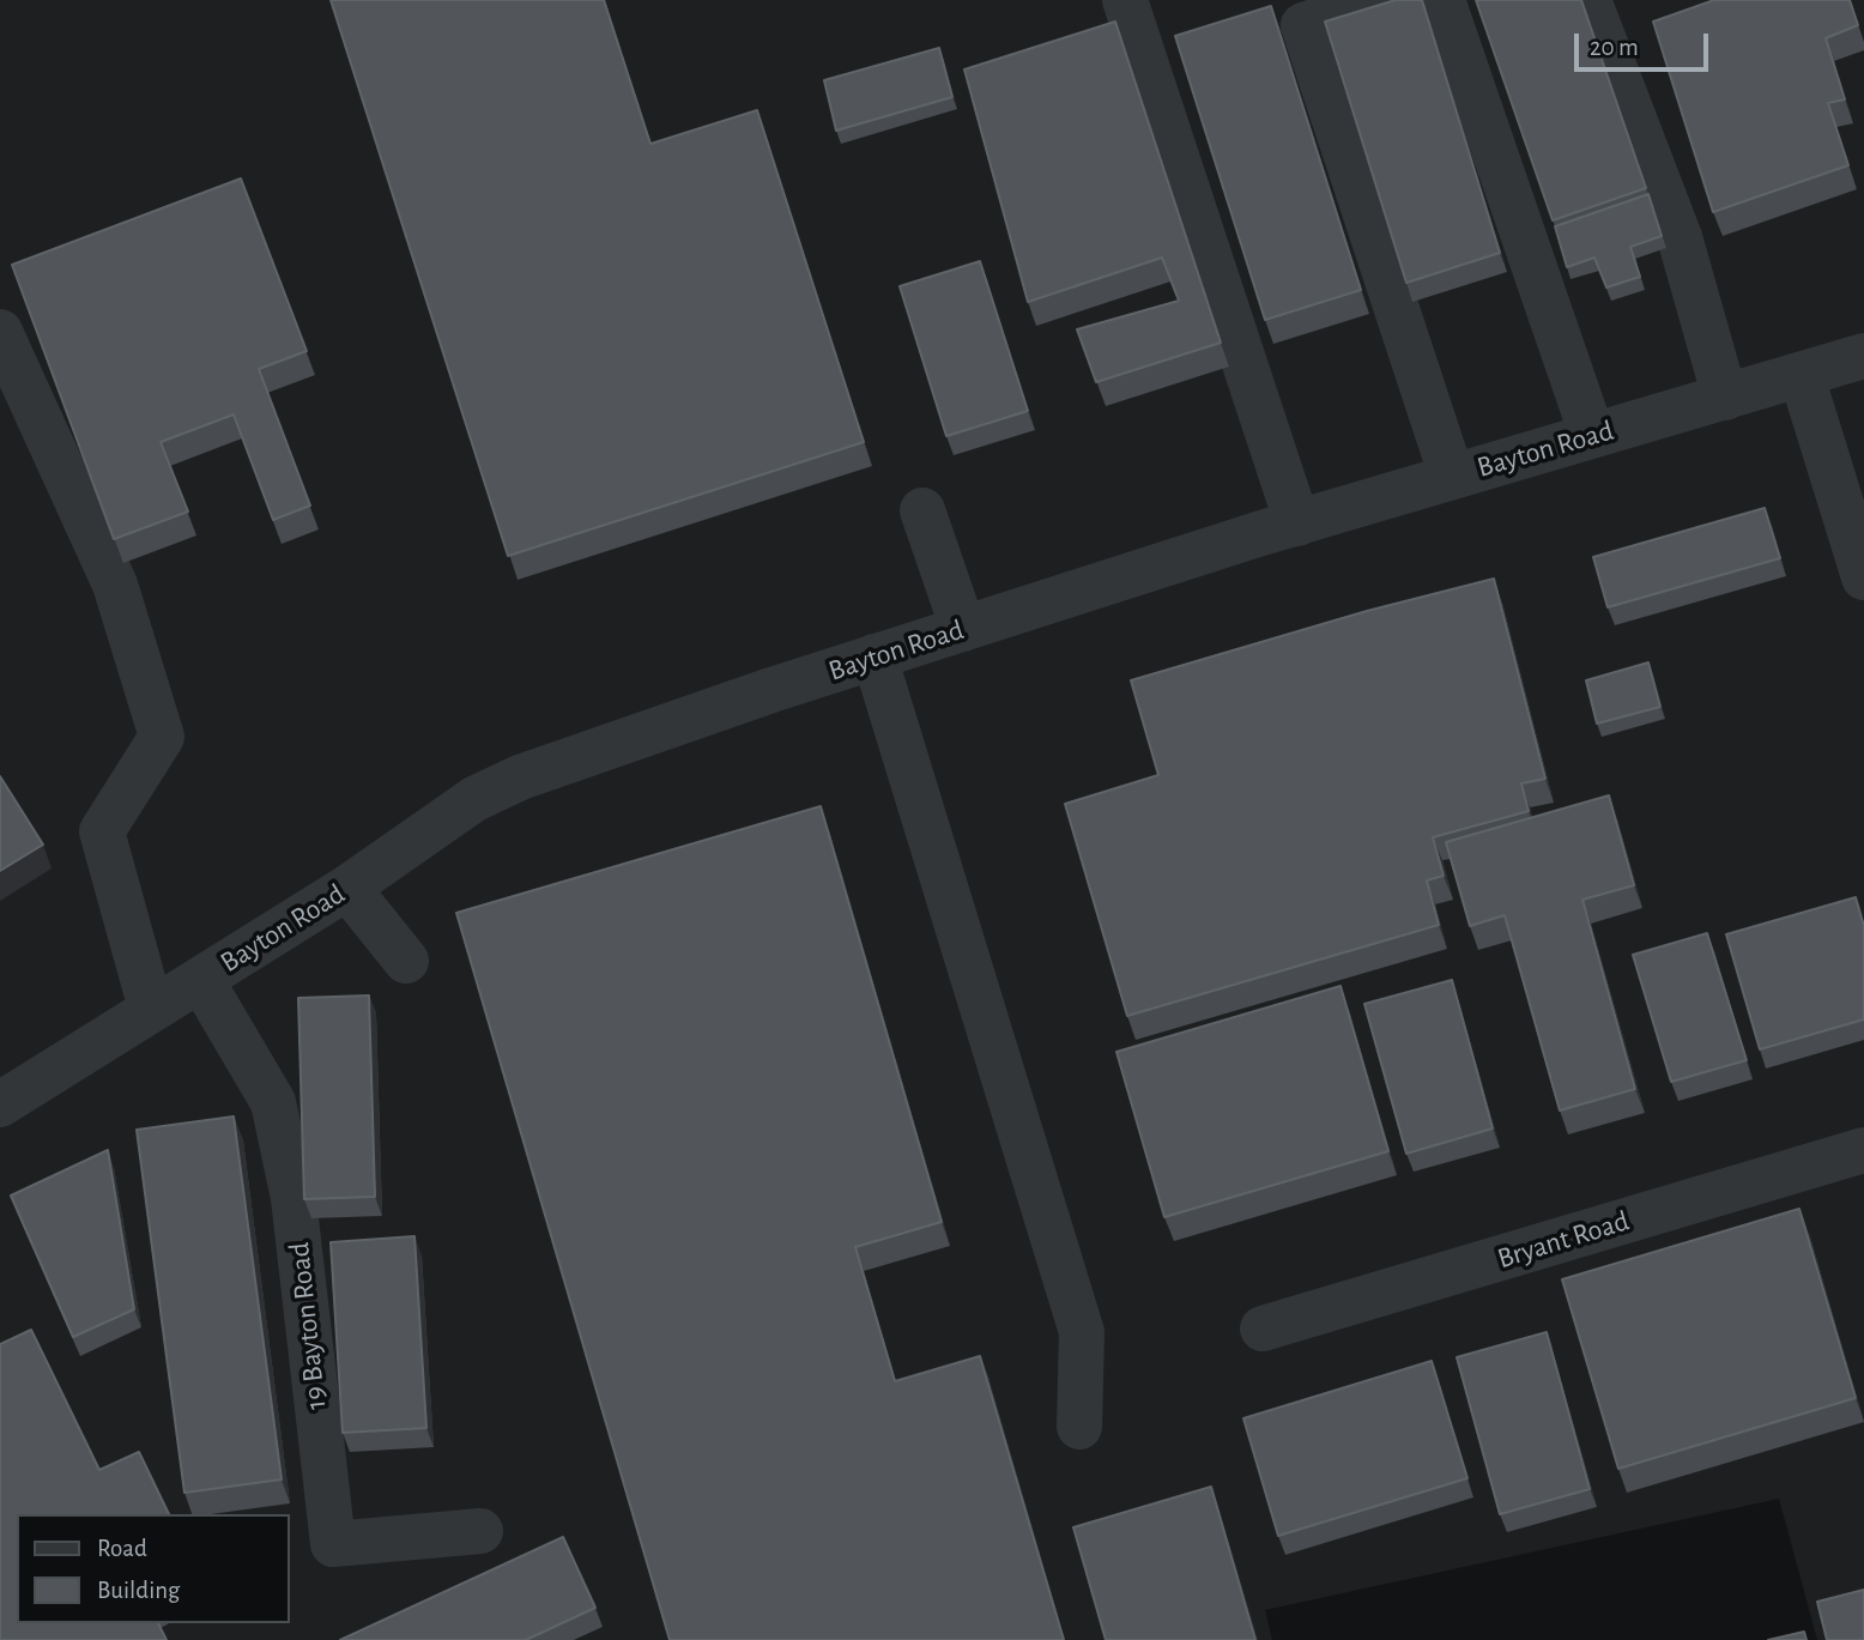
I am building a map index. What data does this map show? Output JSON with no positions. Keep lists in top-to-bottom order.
{
  "streets": {
    "street": ["Bayton Road", "Bryant Road", "19 Bayton Road"]
  },
  "crossings": [
    ["Bayton Road", "19 Bayton Road"]
  ],
  "legend": ["Road", "Building"],
  "scale_bar": "20 m"
}
